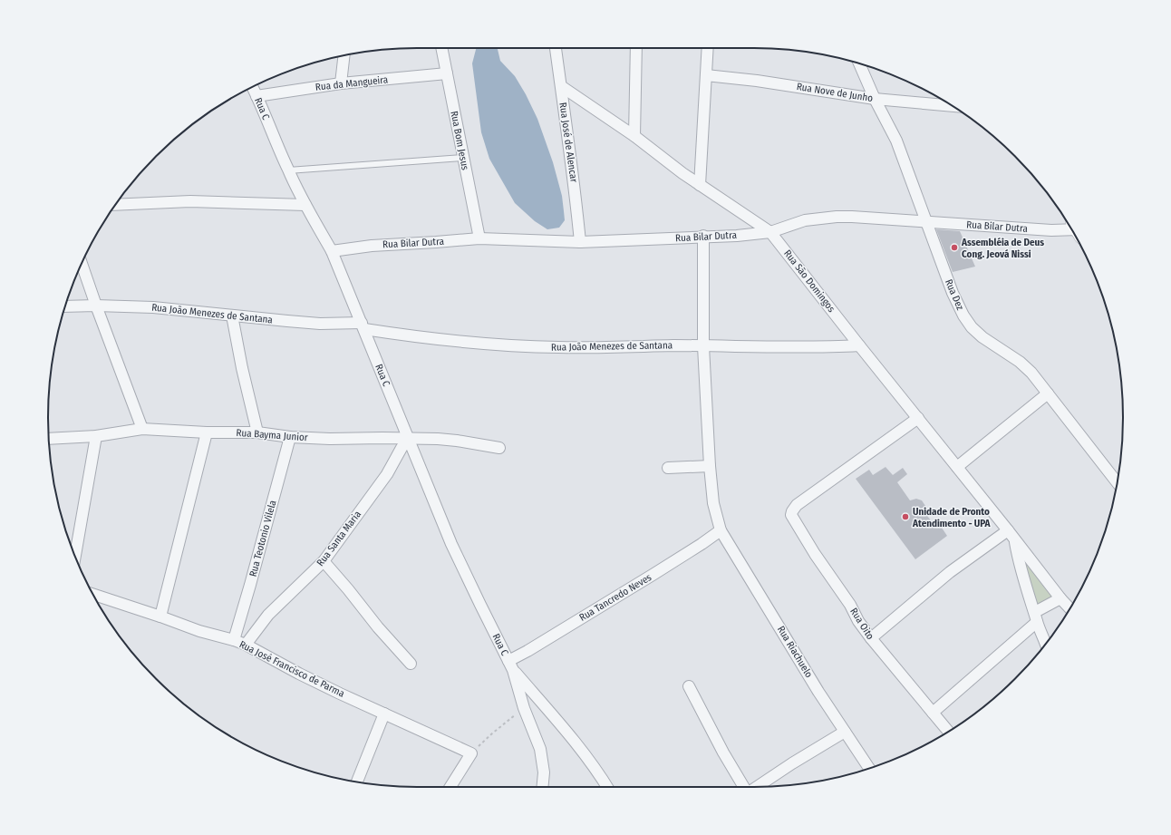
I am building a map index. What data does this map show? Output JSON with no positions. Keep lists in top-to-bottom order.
{
  "streets": {
    "street": [
      "Rua da Mangueira",
      "Rua Nove de Junho",
      "Rua C",
      "Rua Bom Jesus",
      "Rua José de Alencar",
      "Rua Bilar Dutra",
      "Rua São Domingos",
      "Rua Dez",
      "Rua João Menezes de Santana",
      "Rua Bayma Junior",
      "Rua Teotonio Vilela",
      "Rua Santa Maria",
      "Rua Tancredo Neves",
      "Rua Oito",
      "Rua Riachuelo",
      "Rua José Francisco de Parma"
    ]
  },
  "crossings": [
    ["Rua da Mangueira", "Rua C"],
    ["Rua da Mangueira", "Rua Bom Jesus"],
    ["Rua Nove de Junho", "Rua Dez"],
    ["Rua C", "Rua Bilar Dutra"],
    ["Rua C", "Rua João Menezes de Santana"],
    ["Rua C", "Rua Bayma Junior"],
    ["Rua C", "Rua Santa Maria"],
    ["Rua C", "Rua Tancredo Neves"],
    ["Rua Bom Jesus", "Rua Bilar Dutra"],
    ["Rua José de Alencar", "Rua Bilar Dutra"],
    ["Rua José de Alencar", "Rua São Domingos"],
    ["Rua Bilar Dutra", "Rua São Domingos"],
    ["Rua Bilar Dutra", "Rua Dez"],
    ["Rua Bilar Dutra", "Rua Riachuelo"],
    ["Rua São Domingos", "Rua João Menezes de Santana"],
    ["Rua São Domingos", "Rua Oito"],
    ["Rua João Menezes de Santana", "Rua Riachuelo"],
    ["Rua Bayma Junior", "Rua Teotonio Vilela"],
    ["Rua Bayma Junior", "Rua Santa Maria"],
    ["Rua Teotonio Vilela", "Rua José Francisco de Parma"],
    ["Rua Santa Maria", "Rua José Francisco de Parma"],
    ["Rua Tancredo Neves", "Rua Riachuelo"]
  ],
  "places": ["Assembléia de Deus Cong. Jeová Nissi", "Unidade de Pronto Atendimento - UPA"]
}
